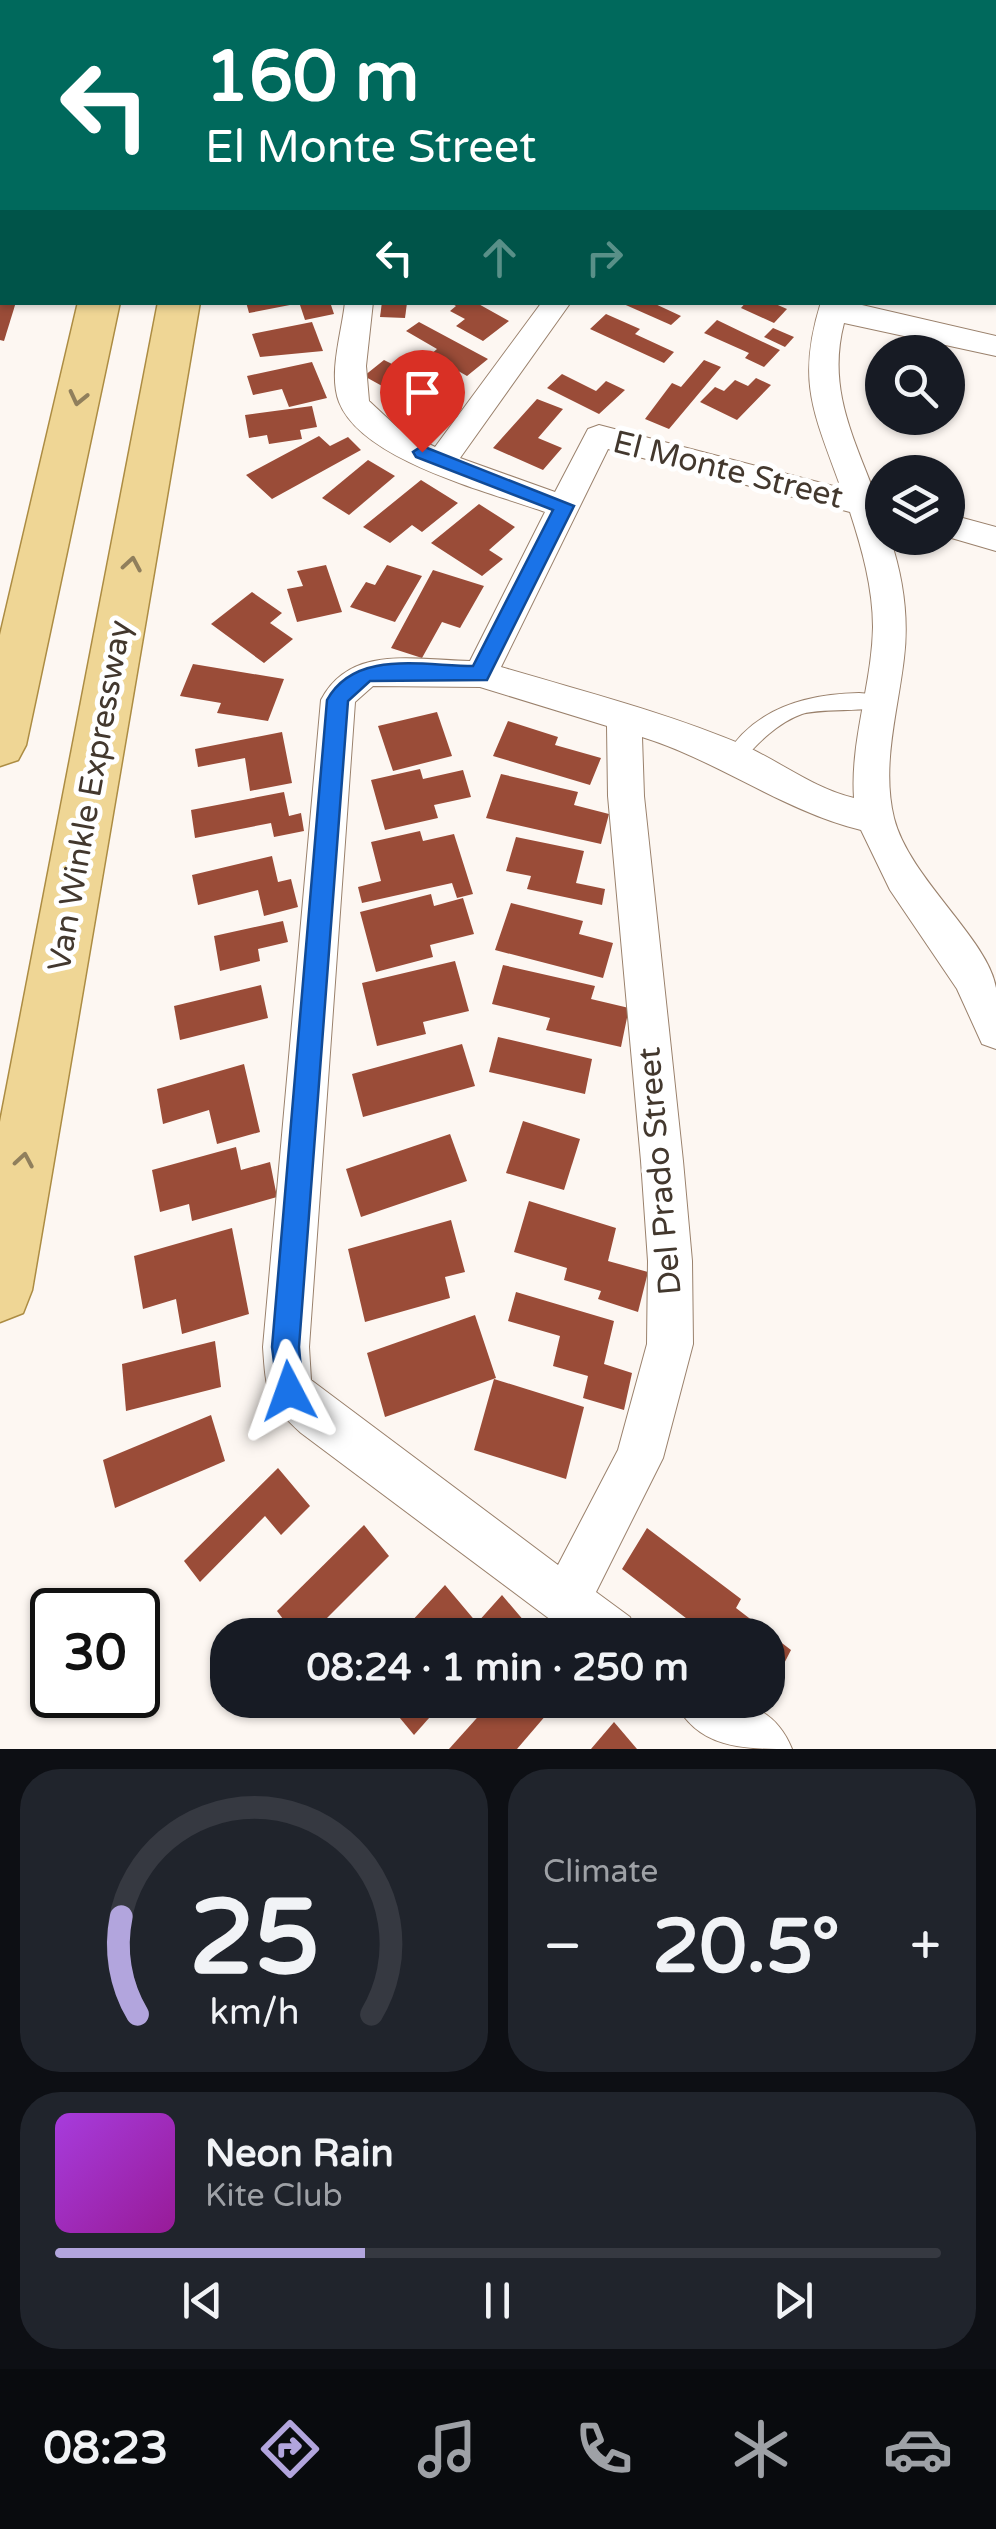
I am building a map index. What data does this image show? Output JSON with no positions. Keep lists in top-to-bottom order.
{
  "streets": {
    "main road": ["Van Winkle Expressway"],
    "street": ["El Monte Street", "Del Prado Street"]
  },
  "page": {
    "turn": ["160 m", "El Monte Street"],
    "limit": "30",
    "trip": "08:24 · 1 min · 250 m",
    "tile": "Climate",
    "heat": ["−", "20.5°", "+"],
    "song": ["Neon Rain", "Kite Club"],
    "tabs": "08:23",
    "gauge": ["25", "km/h"]
  }
}
